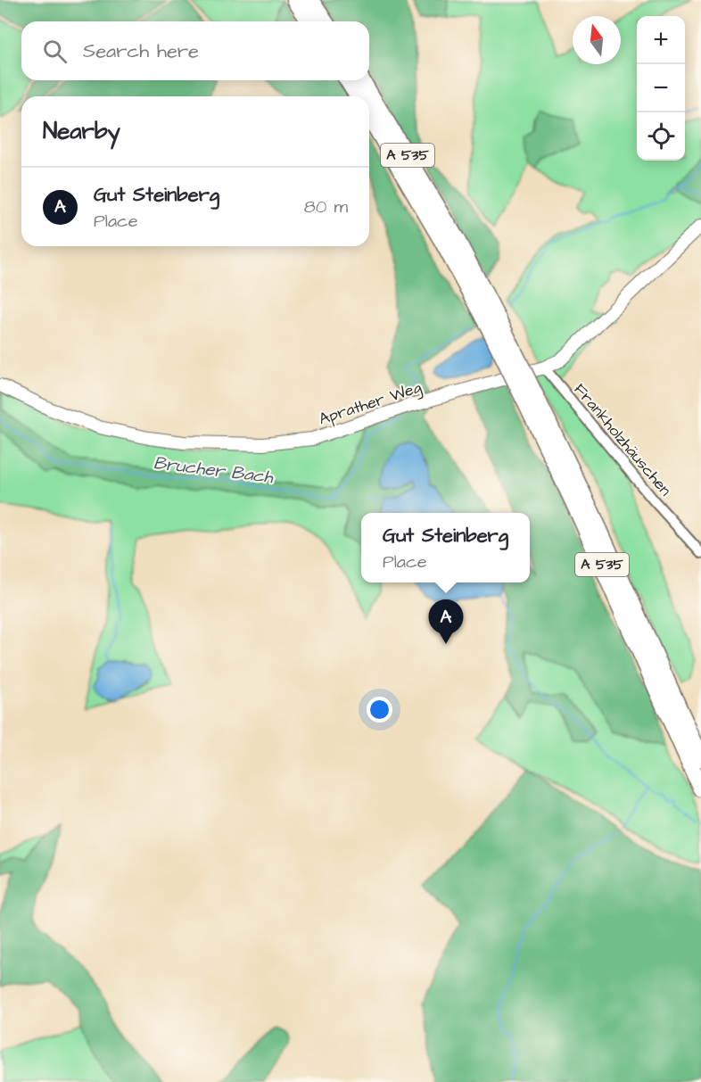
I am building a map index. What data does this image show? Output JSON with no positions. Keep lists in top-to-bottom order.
{
  "streets": {
    "highway": ["A 535"],
    "street": ["Aprather Weg", "Frankholzhäuschen"]
  },
  "crossings": [
    ["Aprather Weg", "Frankholzhäuschen"]
  ],
  "water": ["Brucher Bach"],
  "north": "top",
  "page": {
    "map_buttons": ["+", "−"],
    "search": "Search here",
    "heading": "Nearby",
    "list": [
      {
        "mark": "A",
        "name": "Gut Steinberg",
        "note": "Place",
        "value": "80 m"
      }
    ],
    "popup": ["Gut Steinberg", "Place"],
    "pins": "A"
  }
}
